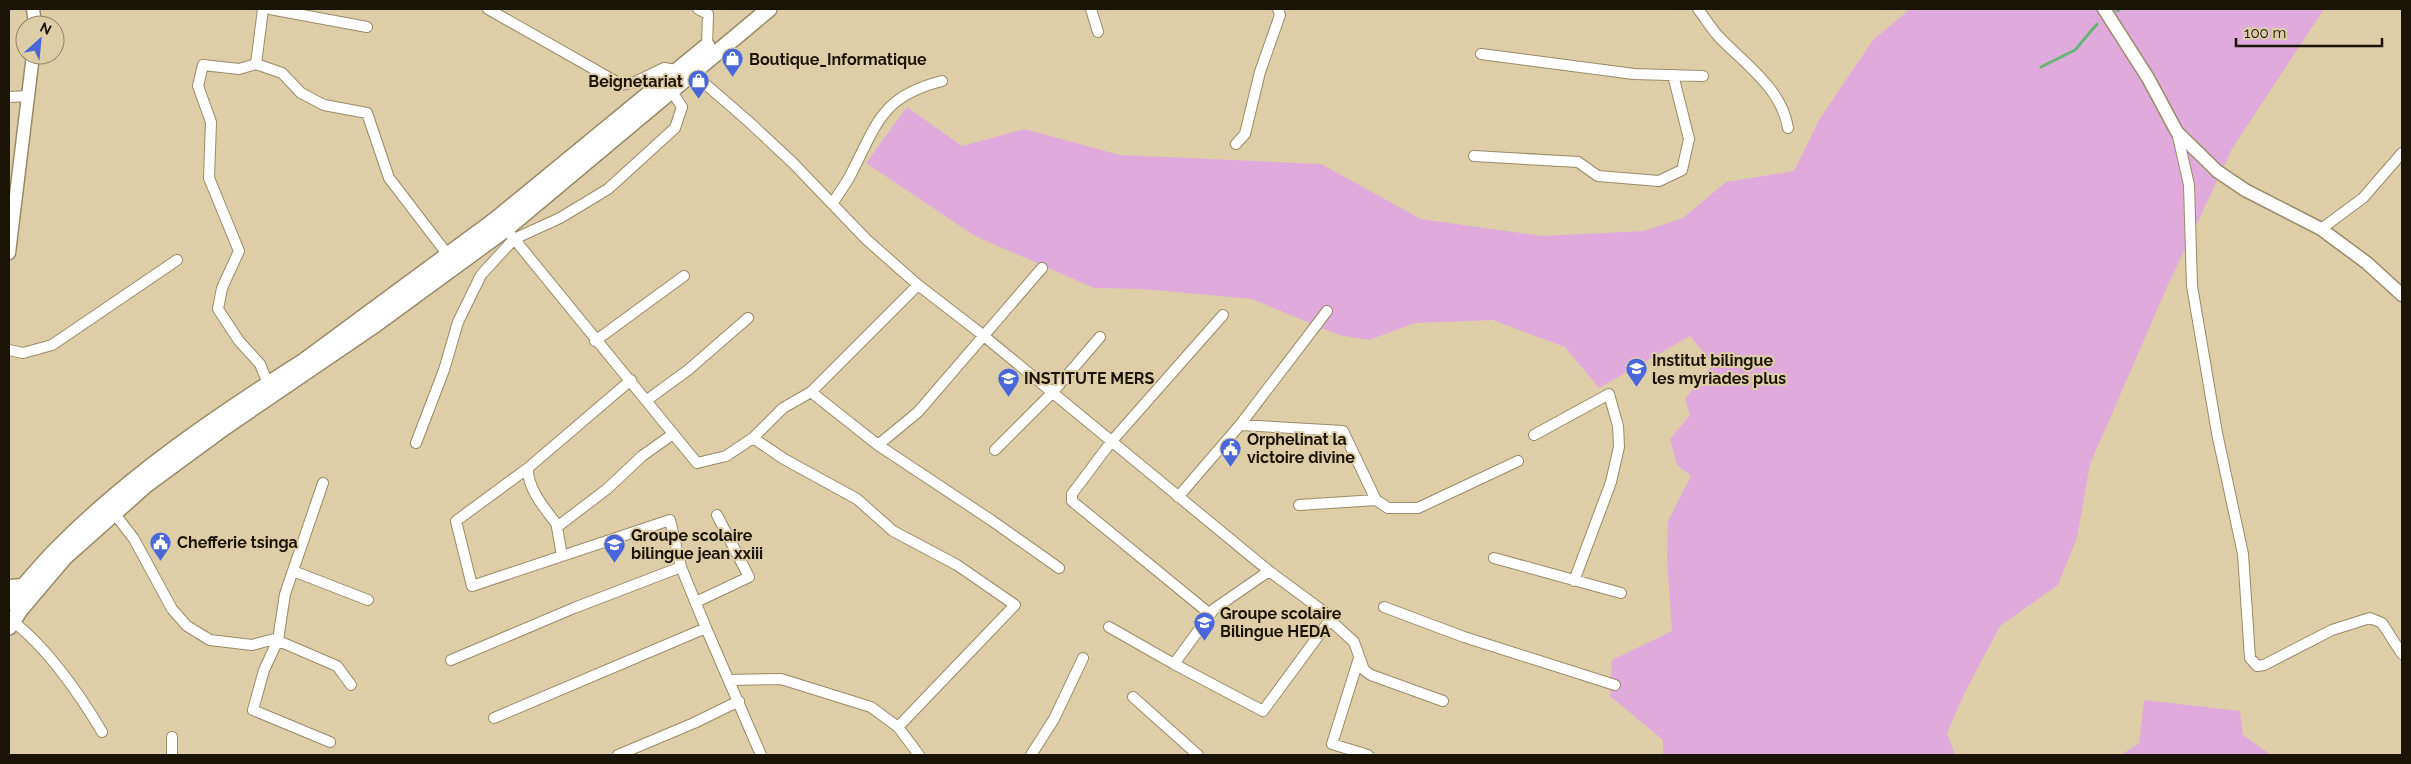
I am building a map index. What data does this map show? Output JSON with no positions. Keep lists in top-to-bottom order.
{
  "places": {
    "shop": ["Boutique_Informatique", "Beignetariat"],
    "school or university": [
      "Institut bilingue les myriades plus",
      "INSTITUTE MERS",
      "Groupe scolaire bilingue jean xxiii",
      "Groupe scolaire Bilingue HEDA"
    ],
    "public building": ["Orphelinat la victoire divine", "Chefferie tsinga"]
  },
  "scale_bar": "100 m",
  "north": "top right"
}
